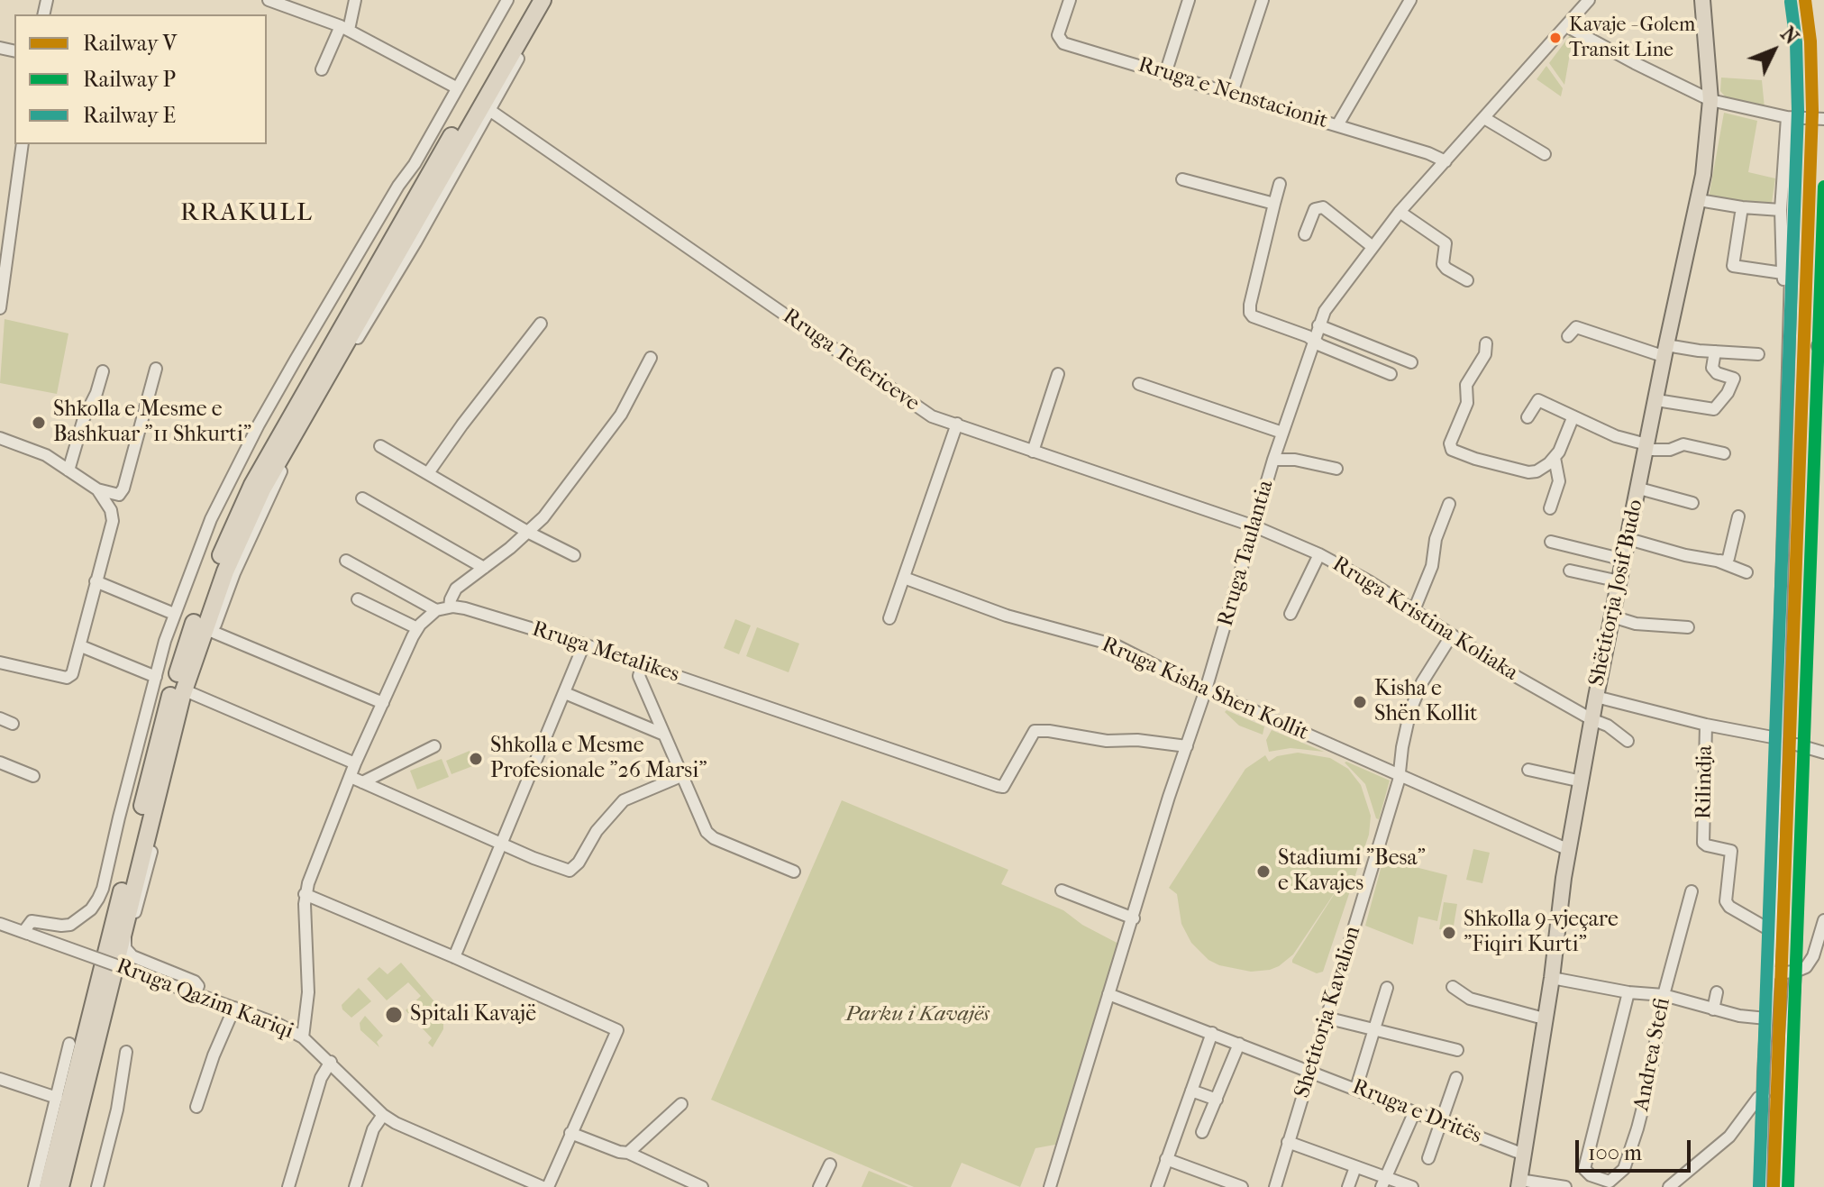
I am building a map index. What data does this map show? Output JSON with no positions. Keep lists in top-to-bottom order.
{
  "streets": {
    "main road": ["Shëtitorja Josif Budo"],
    "street": [
      "Rruga e Nenstacionit",
      "Rruga Tefericeve",
      "Rruga Taulantia",
      "Rruga Kristina Koliaka",
      "Rruga Metalikes",
      "Rruga Kisha Shen Kollit",
      "Rilindja",
      "Rruga Qazim Kariqi",
      "Shetitorja Kavalion",
      "Andrea Stefi",
      "Rruga e Dritës"
    ]
  },
  "crossings": [
    ["Rruga e Nenstacionit", "Rruga Taulantia"],
    ["Rruga Tefericeve", "Rruga Taulantia"],
    ["Rruga Tefericeve", "Rruga Kristina Koliaka"],
    ["Rruga Taulantia", "Rruga Kristina Koliaka"],
    ["Rruga Taulantia", "Rruga Metalikes"],
    ["Rruga Taulantia", "Rruga Kisha Shen Kollit"],
    ["Rruga Taulantia", "Rruga e Dritës"],
    ["Shëtitorja Josif Budo", "Rruga Kristina Koliaka"],
    ["Shëtitorja Josif Budo", "Rruga Kisha Shen Kollit"],
    ["Shëtitorja Josif Budo", "Rruga e Dritës"],
    ["Rruga Kristina Koliaka", "Shetitorja Kavalion"],
    ["Rruga Metalikes", "Rruga Qazim Kariqi"],
    ["Rruga Kisha Shen Kollit", "Shetitorja Kavalion"],
    ["Shetitorja Kavalion", "Rruga e Dritës"]
  ],
  "districts": ["RRAKULL"],
  "parks": ["Parku i Kavajës"],
  "places": [
    "Kavaje - Golem Transit Line",
    "Shkolla e Mesme e Bashkuar \"11 Shkurti\"",
    "Kisha e Shën Kollit",
    "Shkolla e Mesme Profesionale \"26 Marsi\"",
    "Stadiumi \"Besa\" e Kavajes",
    "Shkolla 9-vjeçare \"Fiqiri Kurti\"",
    "Spitali Kavajë"
  ],
  "lines": ["rail line V", "rail line E", "rail line P"],
  "legend": ["Railway V", "Railway P", "Railway E"],
  "scale_bar": "100 m",
  "north": "top right"
}
